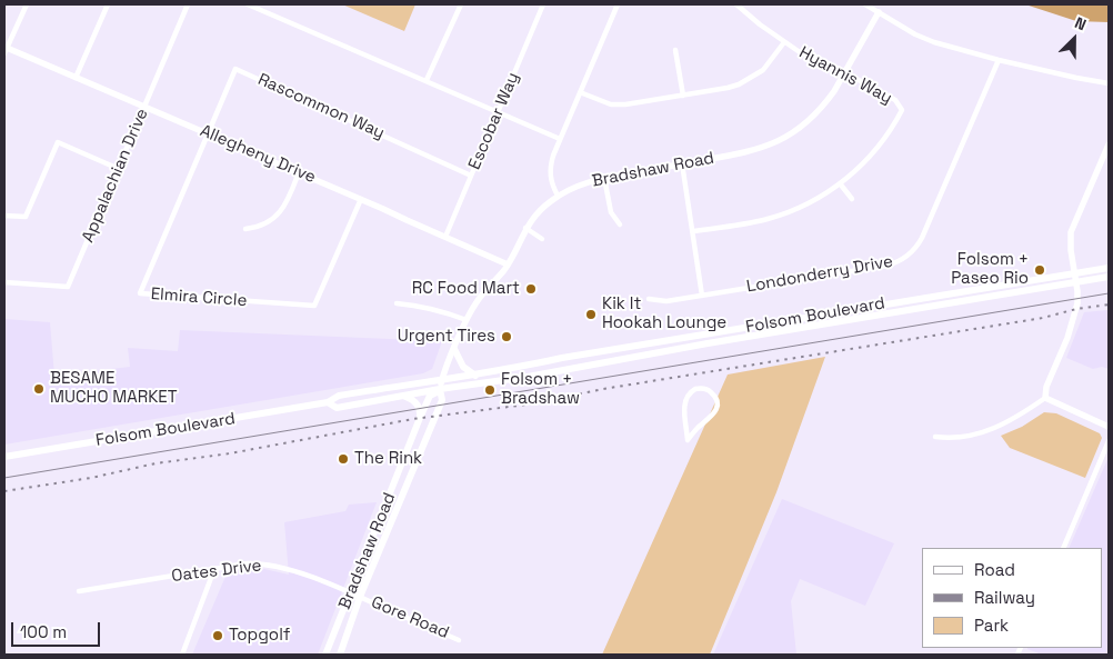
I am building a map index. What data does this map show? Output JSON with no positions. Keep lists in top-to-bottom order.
{
  "streets": {
    "main road": ["Bradshaw Road", "Folsom Boulevard"],
    "street": [
      "Hyannis Way",
      "Rascommon Way",
      "Escobar Way",
      "Allegheny Drive",
      "Appalachian Drive",
      "Londonderry Drive",
      "Elmira Circle",
      "Oates Drive",
      "Gore Road"
    ]
  },
  "crossings": [
    ["Hyannis Way", "Bradshaw Road"],
    ["Rascommon Way", "Escobar Way"],
    ["Rascommon Way", "Allegheny Drive"],
    ["Rascommon Way", "Elmira Circle"],
    ["Escobar Way", "Allegheny Drive"],
    ["Allegheny Drive", "Bradshaw Road"],
    ["Allegheny Drive", "Appalachian Drive"],
    ["Allegheny Drive", "Elmira Circle"],
    ["Bradshaw Road", "Folsom Boulevard"],
    ["Bradshaw Road", "Oates Drive"],
    ["Bradshaw Road", "Gore Road"],
    ["Oates Drive", "Gore Road"]
  ],
  "places": [
    "Folsom + Paseo Rio",
    "RC Food Mart",
    "Kik It Hookah Lounge",
    "Urgent Tires",
    "BESAME MUCHO MARKET",
    "Folsom + Bradshaw",
    "The Rink",
    "Topgolf"
  ],
  "legend": ["Road", "Railway", "Park"],
  "scale_bar": "100 m",
  "north": "top right"
}
